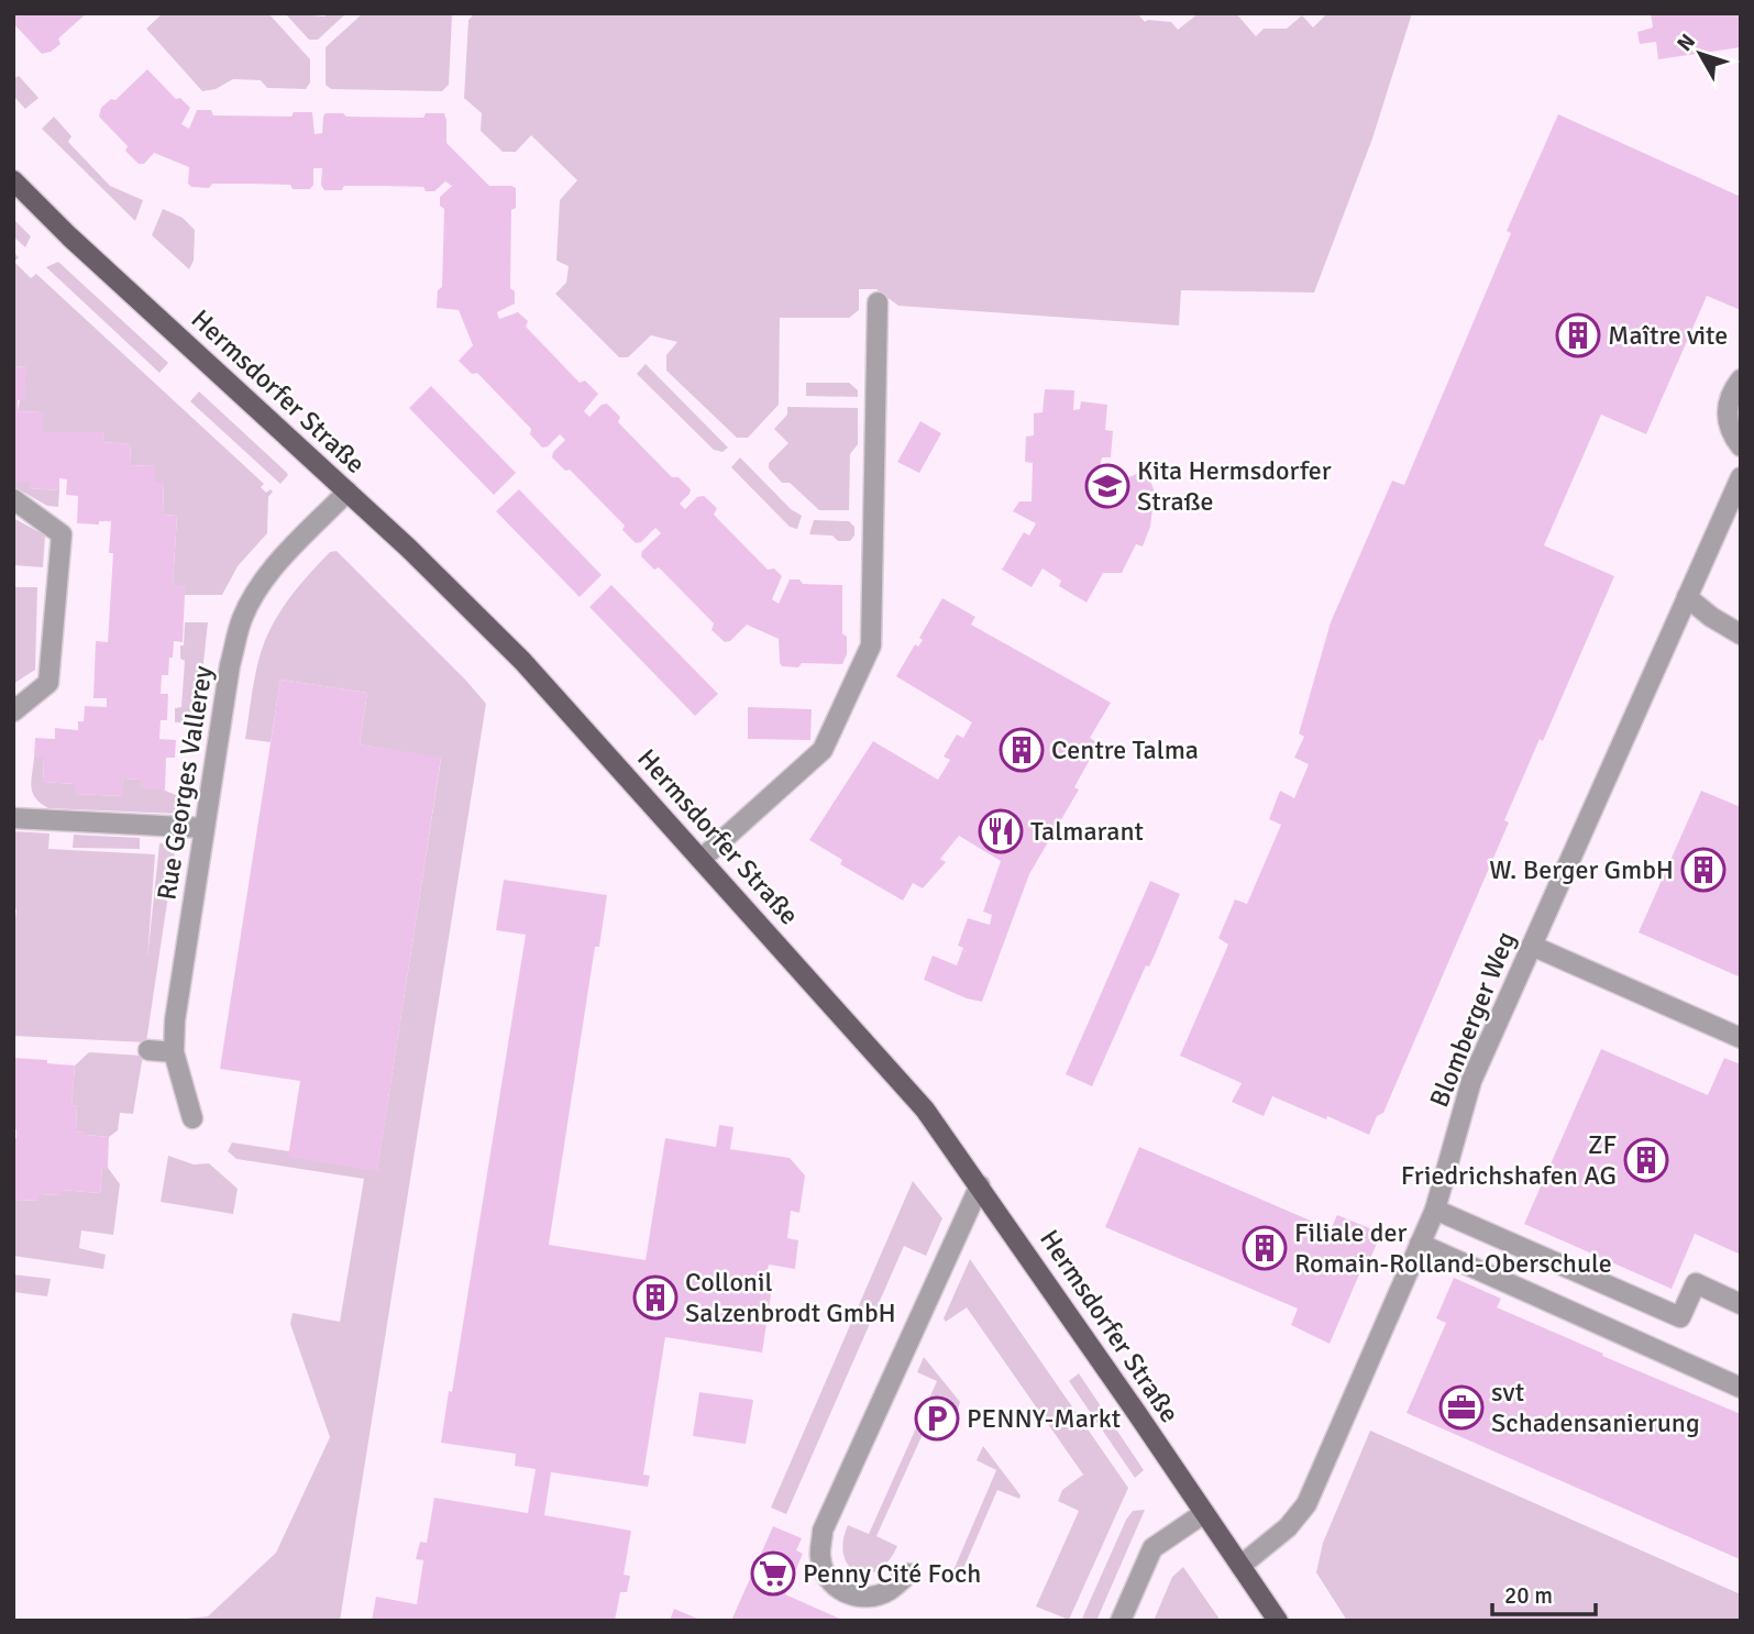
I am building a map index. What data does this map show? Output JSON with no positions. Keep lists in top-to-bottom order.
{
  "streets": {
    "main road": ["Hermsdorfer Straße"],
    "street": ["Rue Georges Vallerey", "Blomberger Weg"]
  },
  "crossings": [
    ["Hermsdorfer Straße", "Rue Georges Vallerey"],
    ["Hermsdorfer Straße", "Blomberger Weg"]
  ],
  "places": {
    "building": [
      "Maître vite",
      "Centre Talma",
      "W. Berger GmbH",
      "ZF Friedrichshafen AG",
      "Filiale der Romain-Rolland-Oberschule",
      "Collonil Salzenbrodt GmbH"
    ],
    "school or university": ["Kita Hermsdorfer Straße"],
    "restaurant": ["Talmarant"],
    "office": ["svt Schadensanierung"],
    "parking": ["PENNY-Markt"],
    "supermarket": ["Penny Cité Foch"]
  },
  "scale_bar": "20 m",
  "north": "top left"
}
